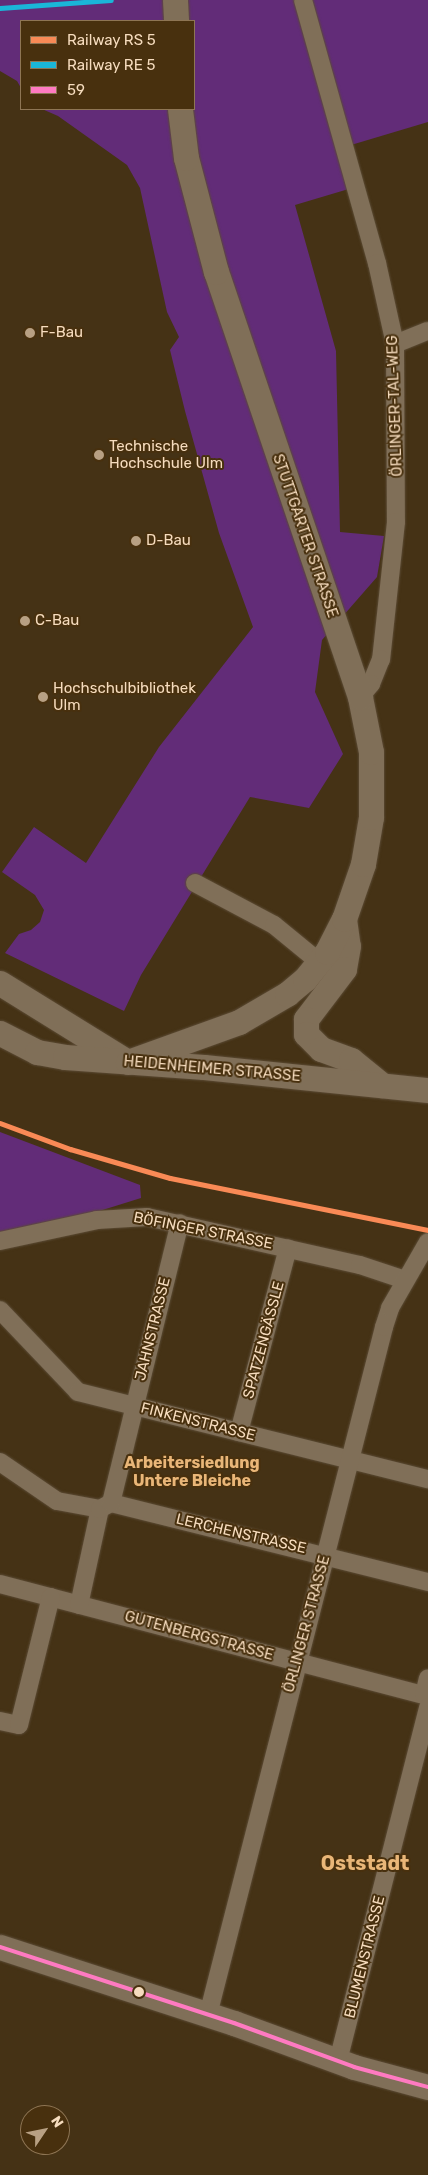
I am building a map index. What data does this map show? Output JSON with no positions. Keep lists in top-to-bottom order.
{
  "streets": {
    "main road": ["STUTTGARTER STRASSE", "HEIDENHEIMER STRASSE"],
    "street": [
      "ÖRLINGER-TAL-WEG",
      "BÖFINGER STRASSE",
      "JAHNSTRASSE",
      "SPATZENGÄSSLE",
      "FINKENSTRASSE",
      "LERCHENSTRASSE",
      "ÖRLINGER STRASSE",
      "GUTENBERGSTRASSE",
      "BLUMENSTRASSE"
    ]
  },
  "crossings": [
    ["ÖRLINGER-TAL-WEG", "STUTTGARTER STRASSE"],
    ["STUTTGARTER STRASSE", "HEIDENHEIMER STRASSE"],
    ["BÖFINGER STRASSE", "JAHNSTRASSE"],
    ["BÖFINGER STRASSE", "SPATZENGÄSSLE"],
    ["BÖFINGER STRASSE", "ÖRLINGER STRASSE"],
    ["JAHNSTRASSE", "FINKENSTRASSE"],
    ["JAHNSTRASSE", "LERCHENSTRASSE"],
    ["JAHNSTRASSE", "GUTENBERGSTRASSE"],
    ["SPATZENGÄSSLE", "FINKENSTRASSE"],
    ["FINKENSTRASSE", "ÖRLINGER STRASSE"],
    ["LERCHENSTRASSE", "ÖRLINGER STRASSE"],
    ["ÖRLINGER STRASSE", "GUTENBERGSTRASSE"],
    ["GUTENBERGSTRASSE", "BLUMENSTRASSE"]
  ],
  "districts": ["Arbeitersiedlung Untere Bleiche", "Oststadt"],
  "places": [
    "F-Bau",
    "Technische Hochschule Ulm",
    "D-Bau",
    "C-Bau",
    "Hochschulbibliothek Ulm"
  ],
  "lines": ["transit line 59"],
  "legend": ["Railway RS 5", "Railway RE 5", "59"],
  "north": "top right"
}
